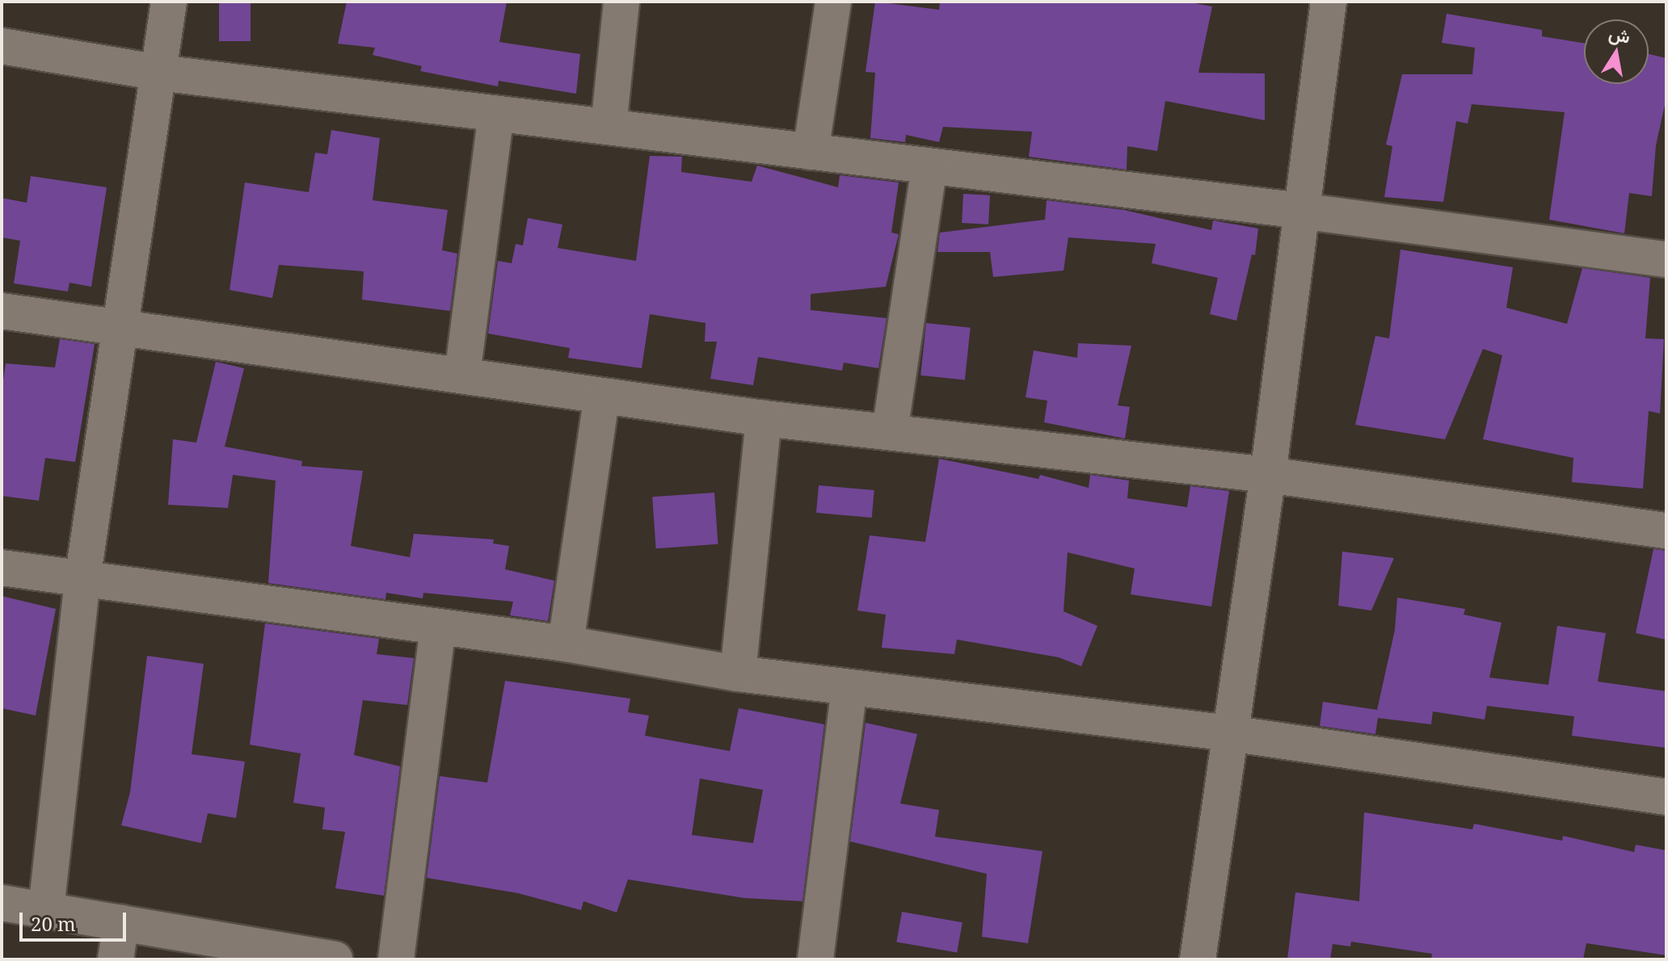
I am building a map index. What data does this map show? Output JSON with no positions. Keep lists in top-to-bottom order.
{
  "scale_bar": "20 m",
  "north": "top"
}
